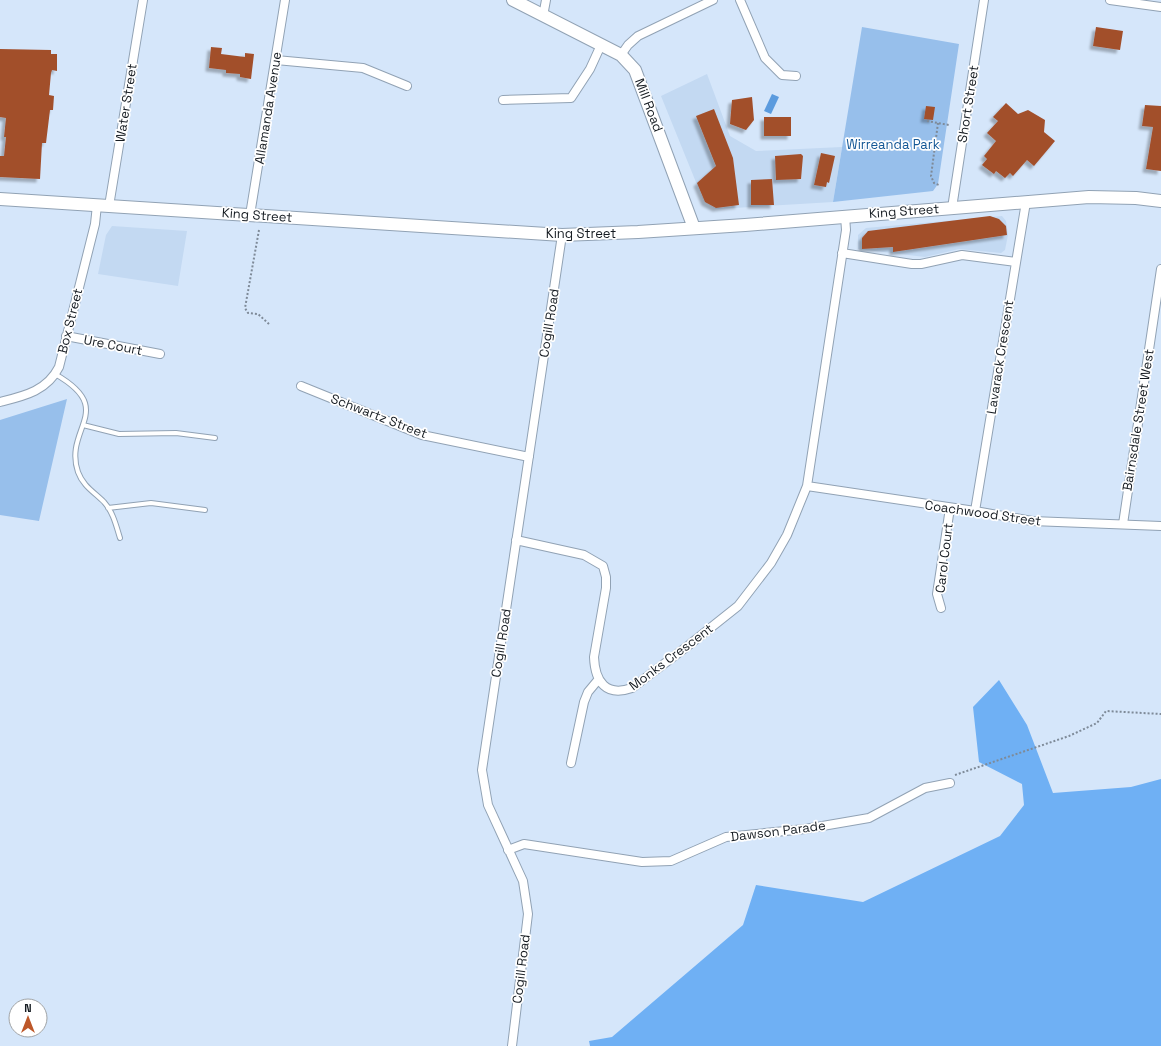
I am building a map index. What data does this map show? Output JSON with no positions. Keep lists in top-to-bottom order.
{
  "streets": {
    "main road": ["Mill Road", "King Street"],
    "street": [
      "Water Street",
      "Short Street",
      "Allamanda Avenue",
      "Box Street",
      "Cogill Road",
      "Ure Court",
      "Lavarack Crescent",
      "Schwartz Street",
      "Bairnsdale Street West",
      "Coachwood Street",
      "Carol Court",
      "Monks Crescent",
      "Dawson Parade"
    ]
  },
  "crossings": [
    ["Water Street", "King Street"],
    ["Water Street", "Box Street"],
    ["Short Street", "King Street"],
    ["Mill Road", "King Street"],
    ["Allamanda Avenue", "King Street"],
    ["King Street", "Box Street"],
    ["King Street", "Cogill Road"],
    ["King Street", "Lavarack Crescent"],
    ["Box Street", "Ure Court"],
    ["Cogill Road", "Schwartz Street"],
    ["Cogill Road", "Dawson Parade"],
    ["Lavarack Crescent", "Coachwood Street"],
    ["Bairnsdale Street West", "Coachwood Street"],
    ["Coachwood Street", "Carol Court"],
    ["Coachwood Street", "Monks Crescent"]
  ],
  "parks": ["Wirreanda Park"],
  "north": "top"
}
